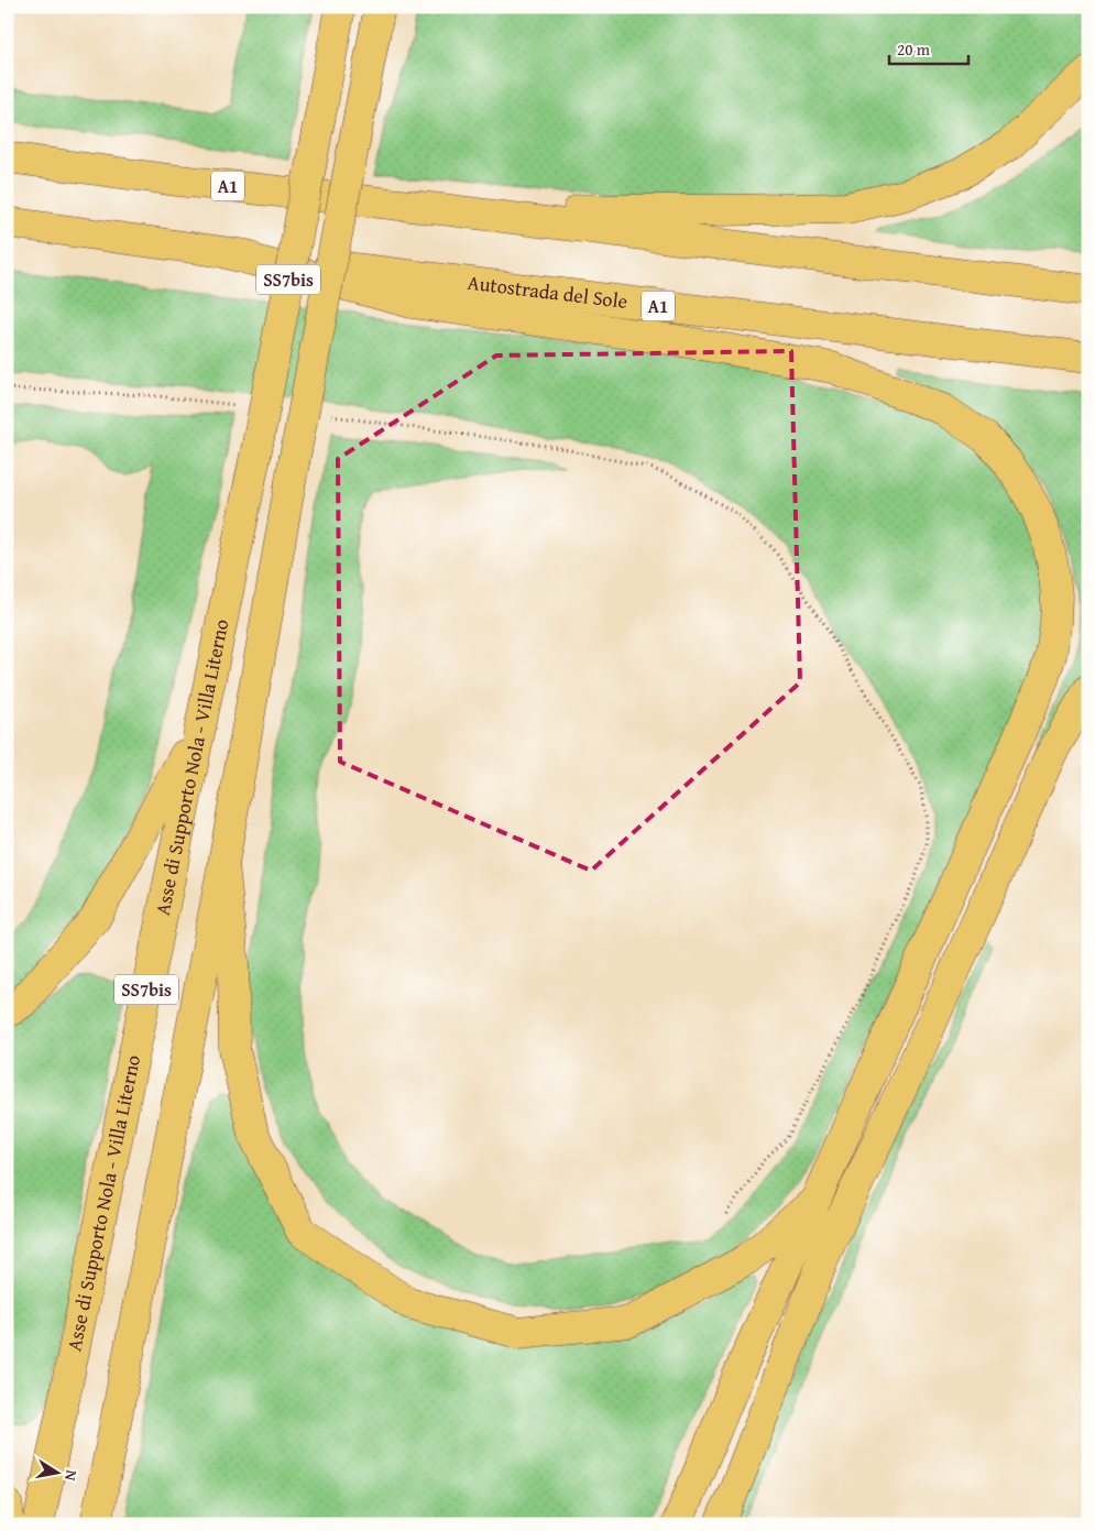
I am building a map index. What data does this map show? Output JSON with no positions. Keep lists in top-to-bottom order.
{
  "streets": {
    "highway": [
      "A1",
      "SS7bis",
      "Autostrada del Sole",
      "Asse di Supporto Nola - Villa Literno"
    ]
  },
  "scale_bar": "20 m",
  "north": "right"
}
